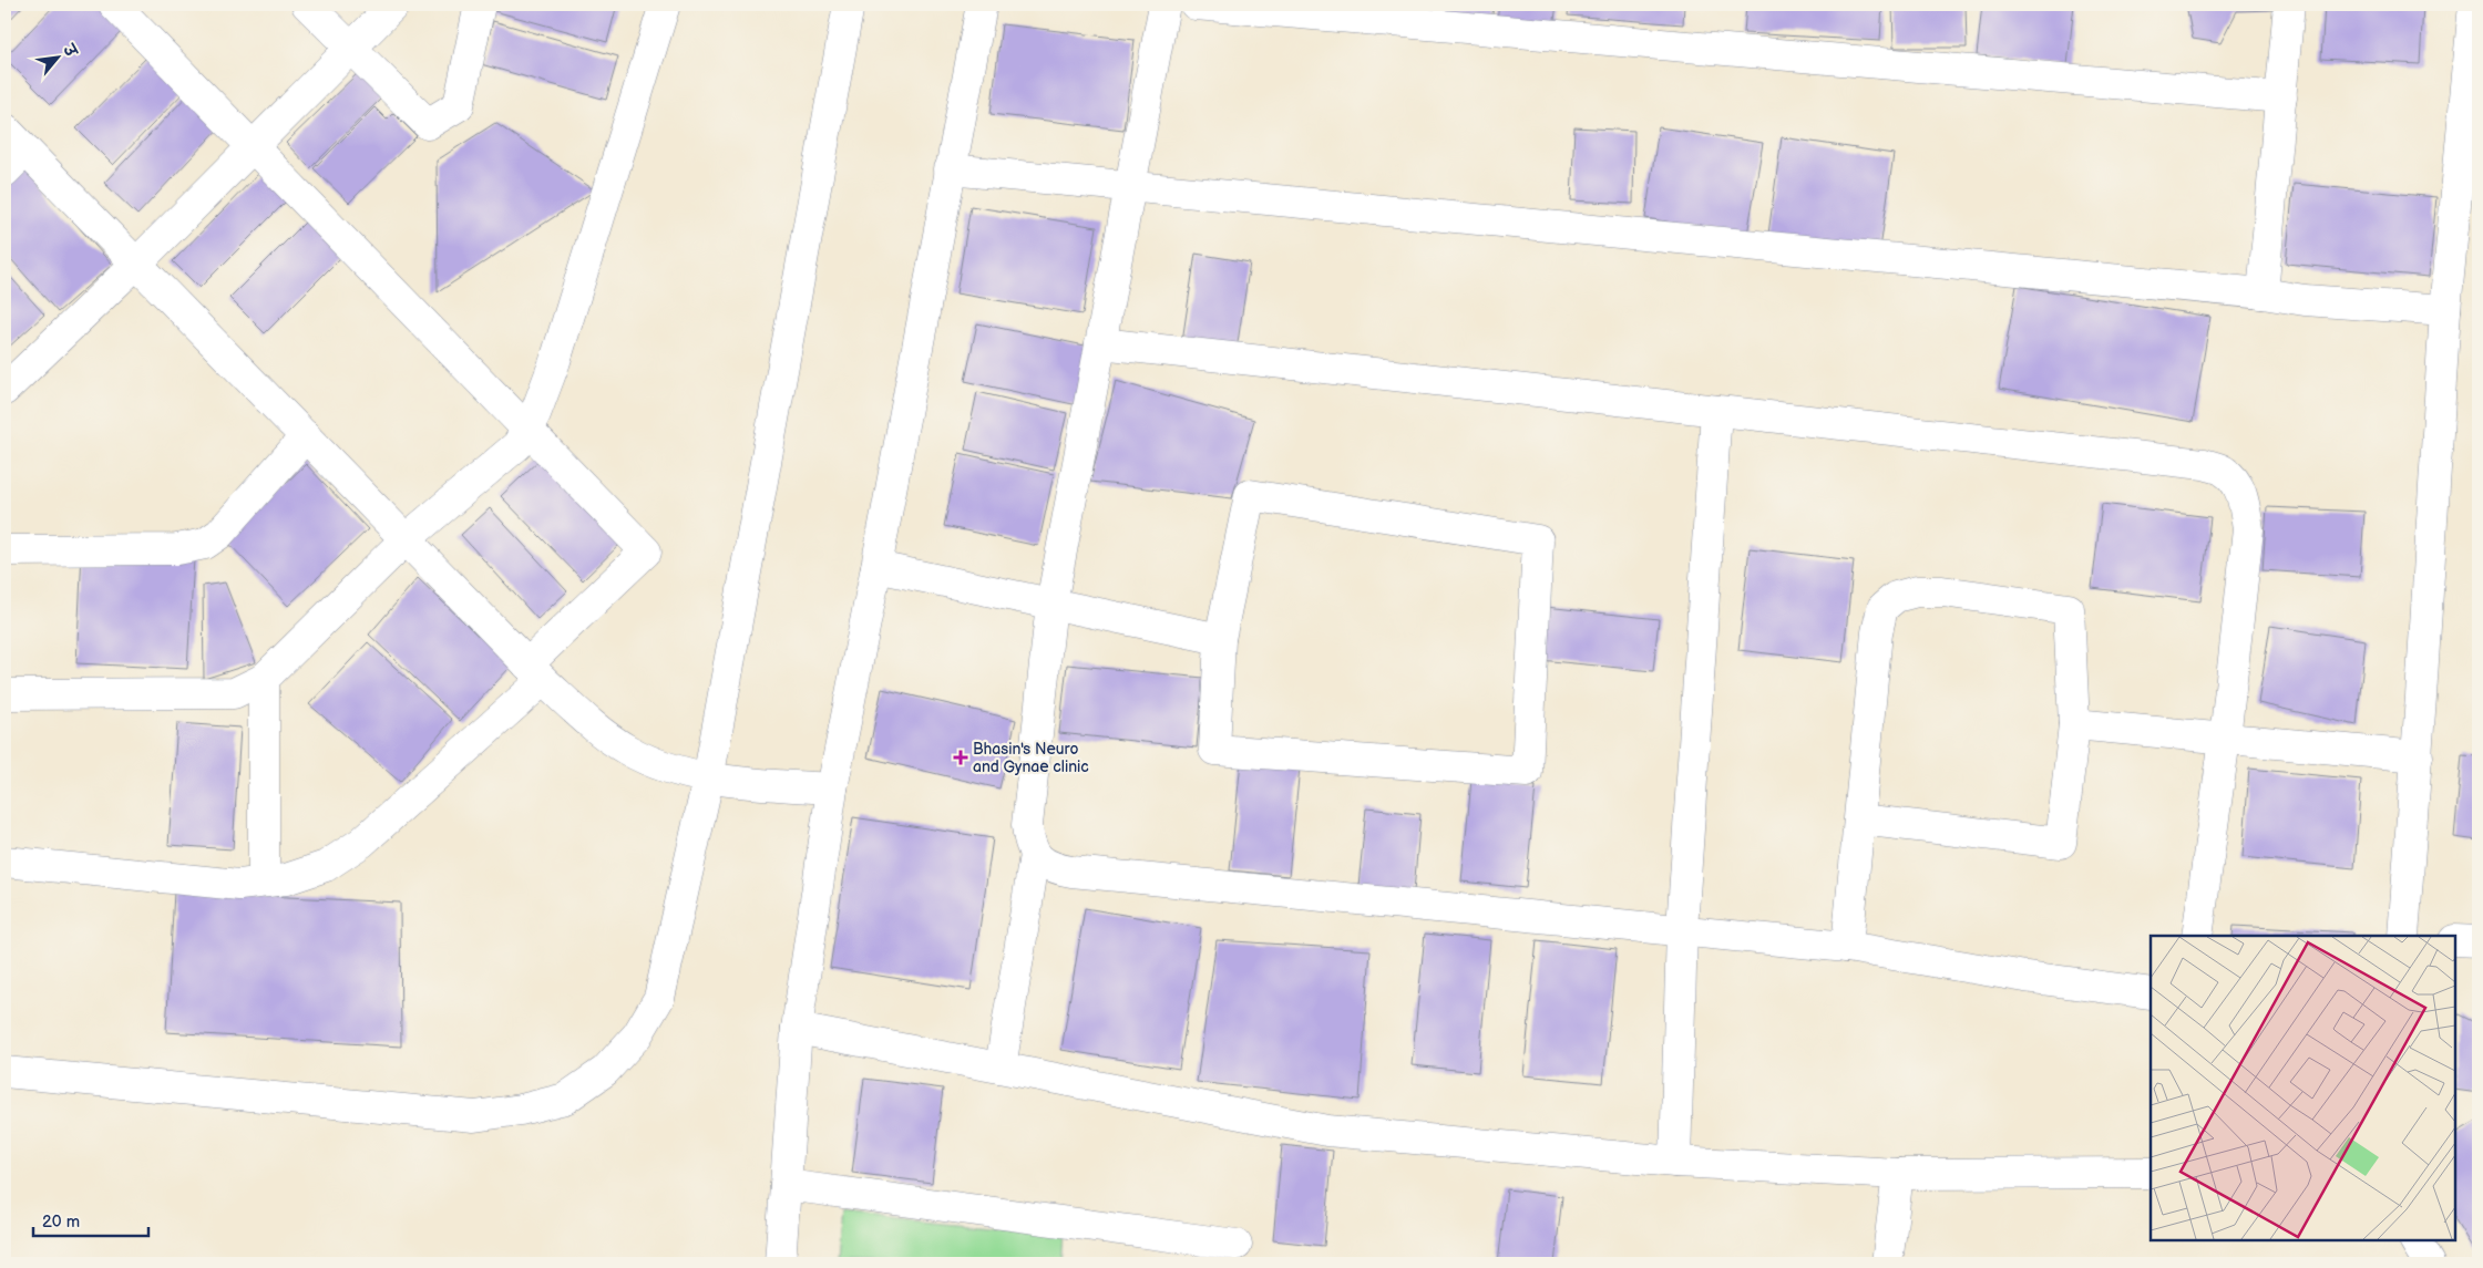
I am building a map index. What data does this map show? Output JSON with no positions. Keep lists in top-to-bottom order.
{
  "places": {
    "health": ["Bhasin's Neuro and Gynae clinic"]
  },
  "scale_bar": "20 m",
  "north": "top right"
}
